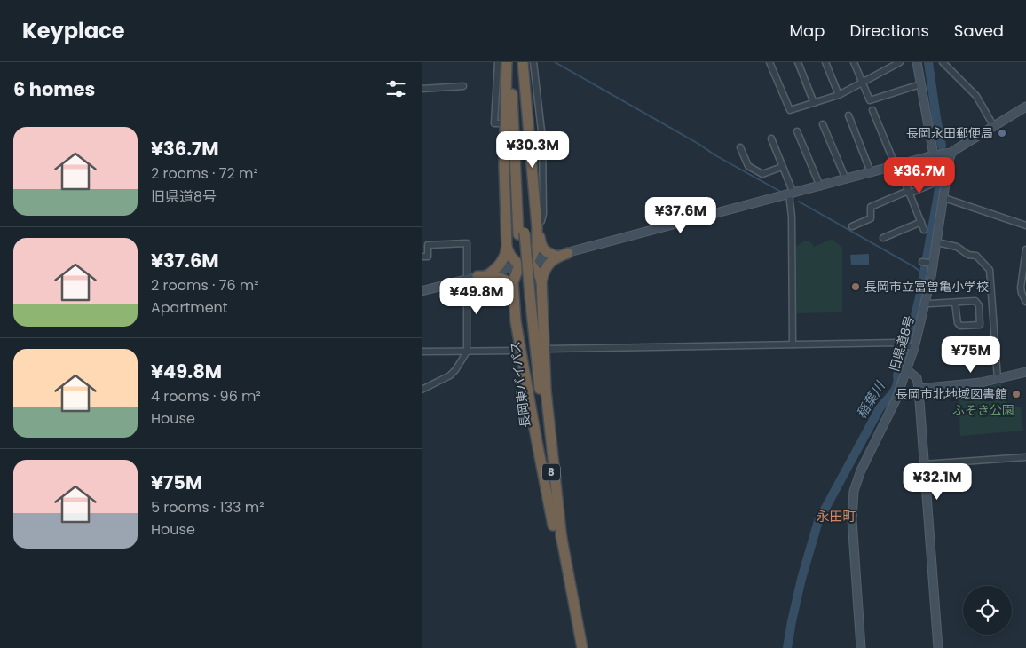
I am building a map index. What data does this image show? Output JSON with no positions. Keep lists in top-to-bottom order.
{
  "streets": {
    "highway": ["長岡東バイパス", "8"],
    "street": ["旧県道8号"]
  },
  "crossings": [
    ["長岡東バイパス", "8"]
  ],
  "districts": ["永田町"],
  "water": ["稲葉川"],
  "parks": ["ふそき公園"],
  "places": ["長岡永田郵便局", "長岡市立富曽亀小学校", "長岡市北地域図書館"],
  "page": {
    "header": "Keyplace",
    "nav": ["Map", "Directions", "Saved"],
    "heading": "6 homes",
    "list": [
      {
        "name": "¥36.7M",
        "note": "2 rooms · 72 m² · 旧県道8号"
      },
      {
        "name": "¥37.6M",
        "note": "2 rooms · 76 m² · Apartment"
      },
      {
        "name": "¥49.8M",
        "note": "4 rooms · 96 m² · House"
      },
      {
        "name": "¥75M",
        "note": "5 rooms · 133 m² · House"
      }
    ],
    "price": [
      "¥30.3M",
      "¥36.7M",
      "¥37.6M",
      "¥49.8M",
      "¥75M",
      "¥32.1M"
    ]
  }
}
